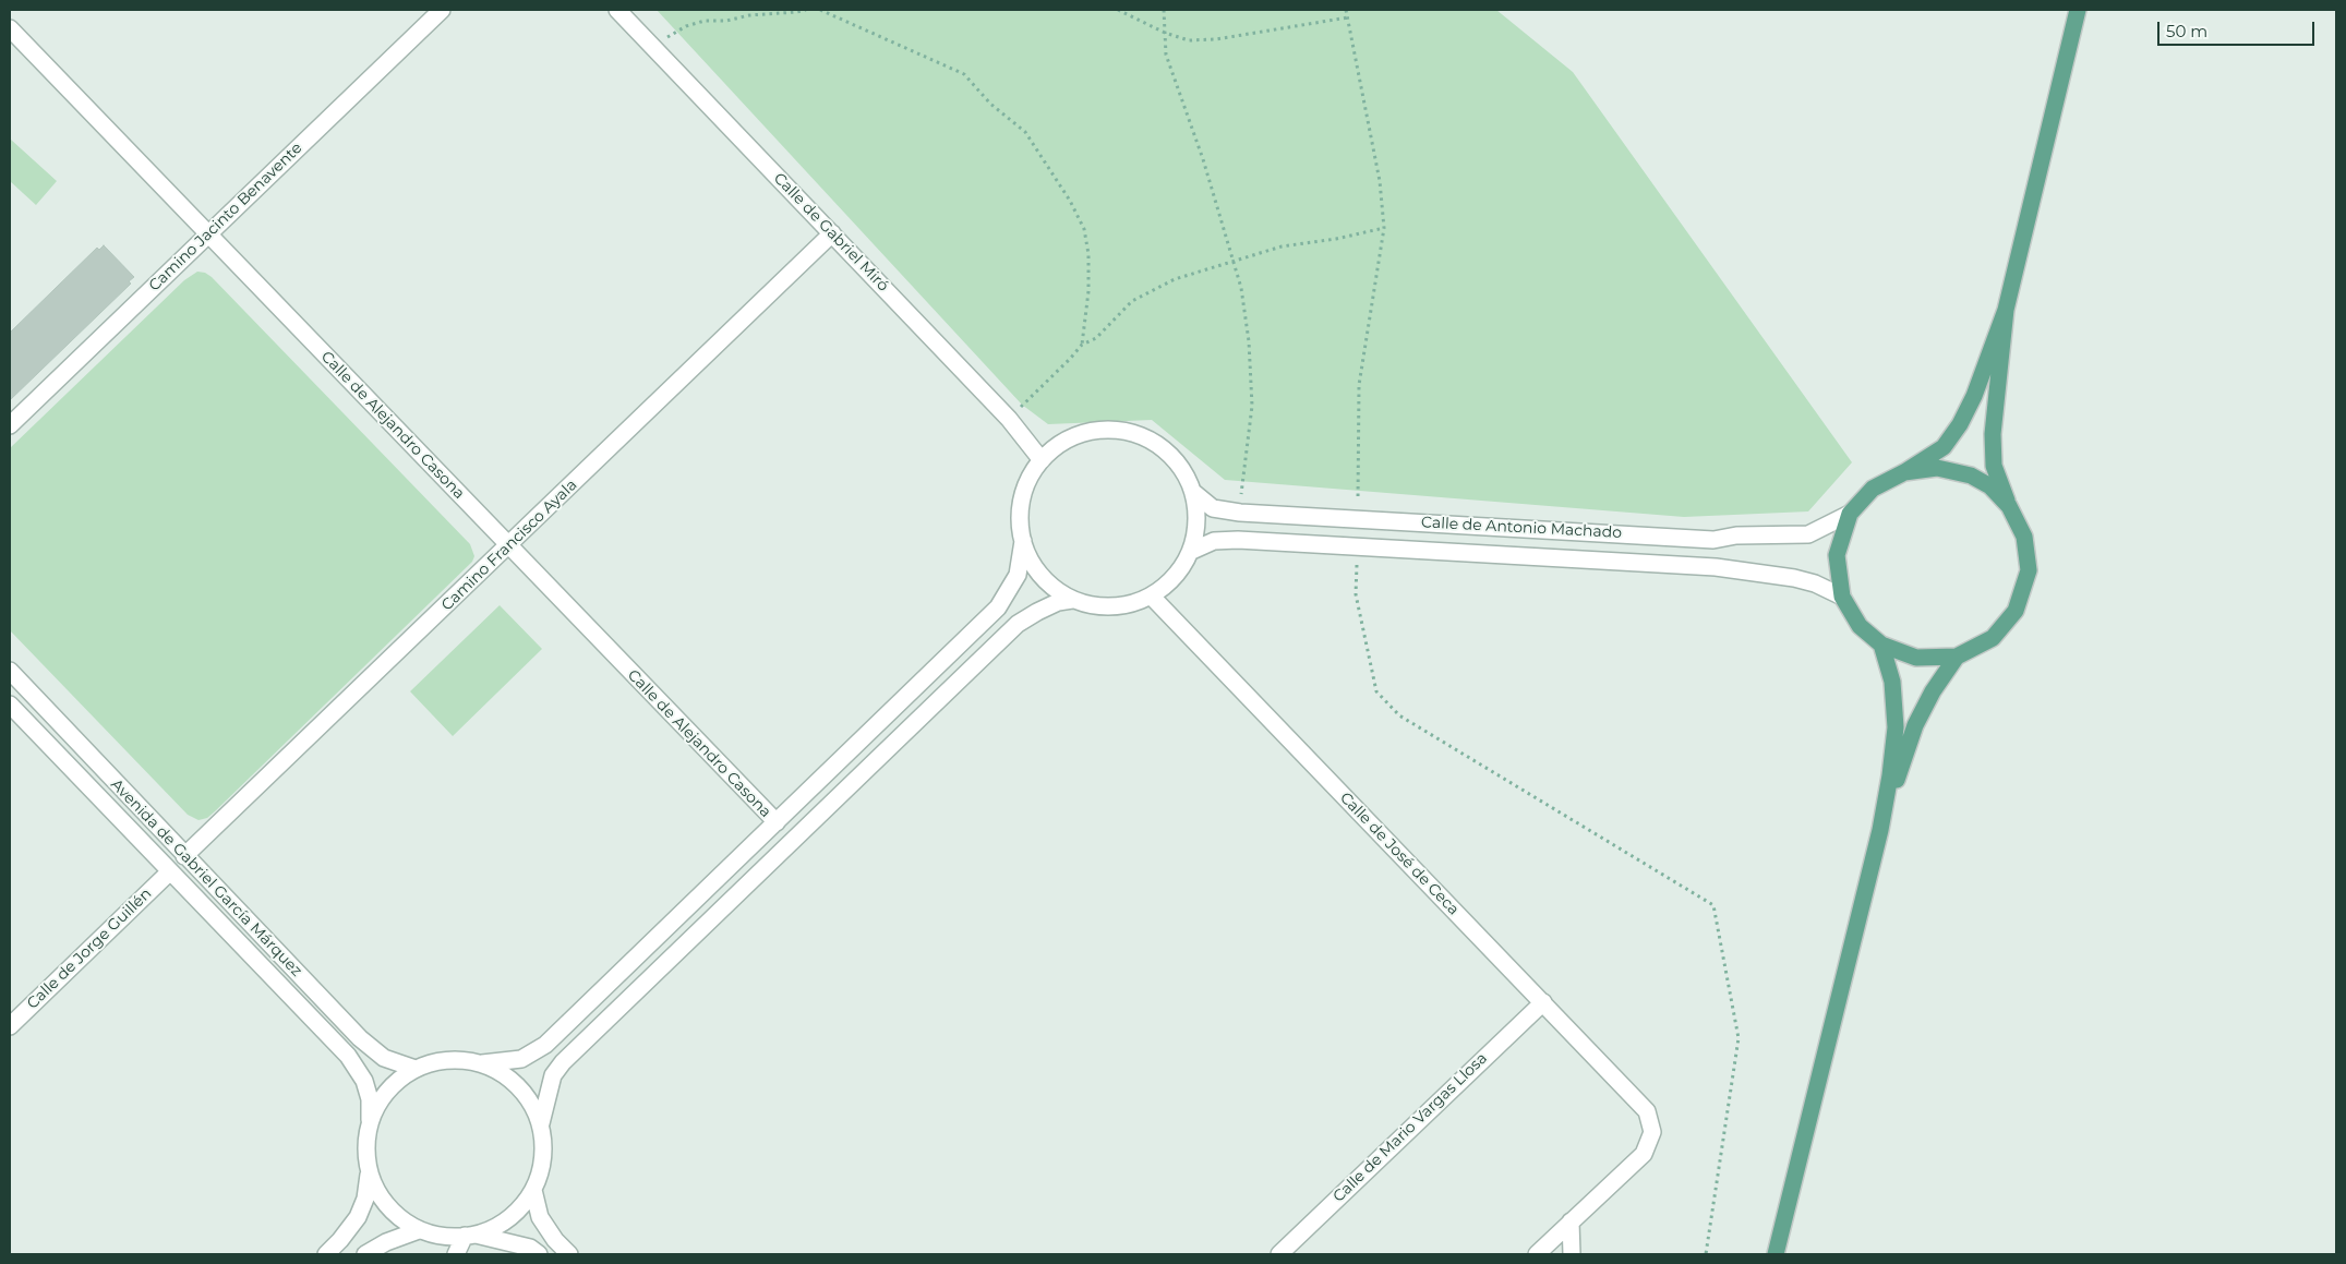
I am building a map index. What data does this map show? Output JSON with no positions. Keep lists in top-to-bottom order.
{
  "streets": {
    "street": [
      "Camino Jacinto Benavente",
      "Calle de Gabriel Miró",
      "Calle de Alejandro Casona",
      "Calle de Antonio Machado",
      "Camino Francisco Ayala",
      "Calle de José de Ceca",
      "Avenida de Gabriel García Márquez",
      "Calle de Jorge Guillén",
      "Calle de Mario Vargas Llosa"
    ]
  },
  "crossings": [
    ["Camino Jacinto Benavente", "Calle de Alejandro Casona"],
    ["Calle de Gabriel Miró", "Calle de Antonio Machado"],
    ["Calle de Gabriel Miró", "Camino Francisco Ayala"],
    ["Calle de Gabriel Miró", "Calle de José de Ceca"],
    ["Calle de Alejandro Casona", "Camino Francisco Ayala"],
    ["Calle de Antonio Machado", "Calle de José de Ceca"],
    ["Camino Francisco Ayala", "Avenida de Gabriel García Márquez"],
    ["Calle de José de Ceca", "Calle de Mario Vargas Llosa"],
    ["Avenida de Gabriel García Márquez", "Calle de Jorge Guillén"]
  ],
  "scale_bar": "50 m"
}
